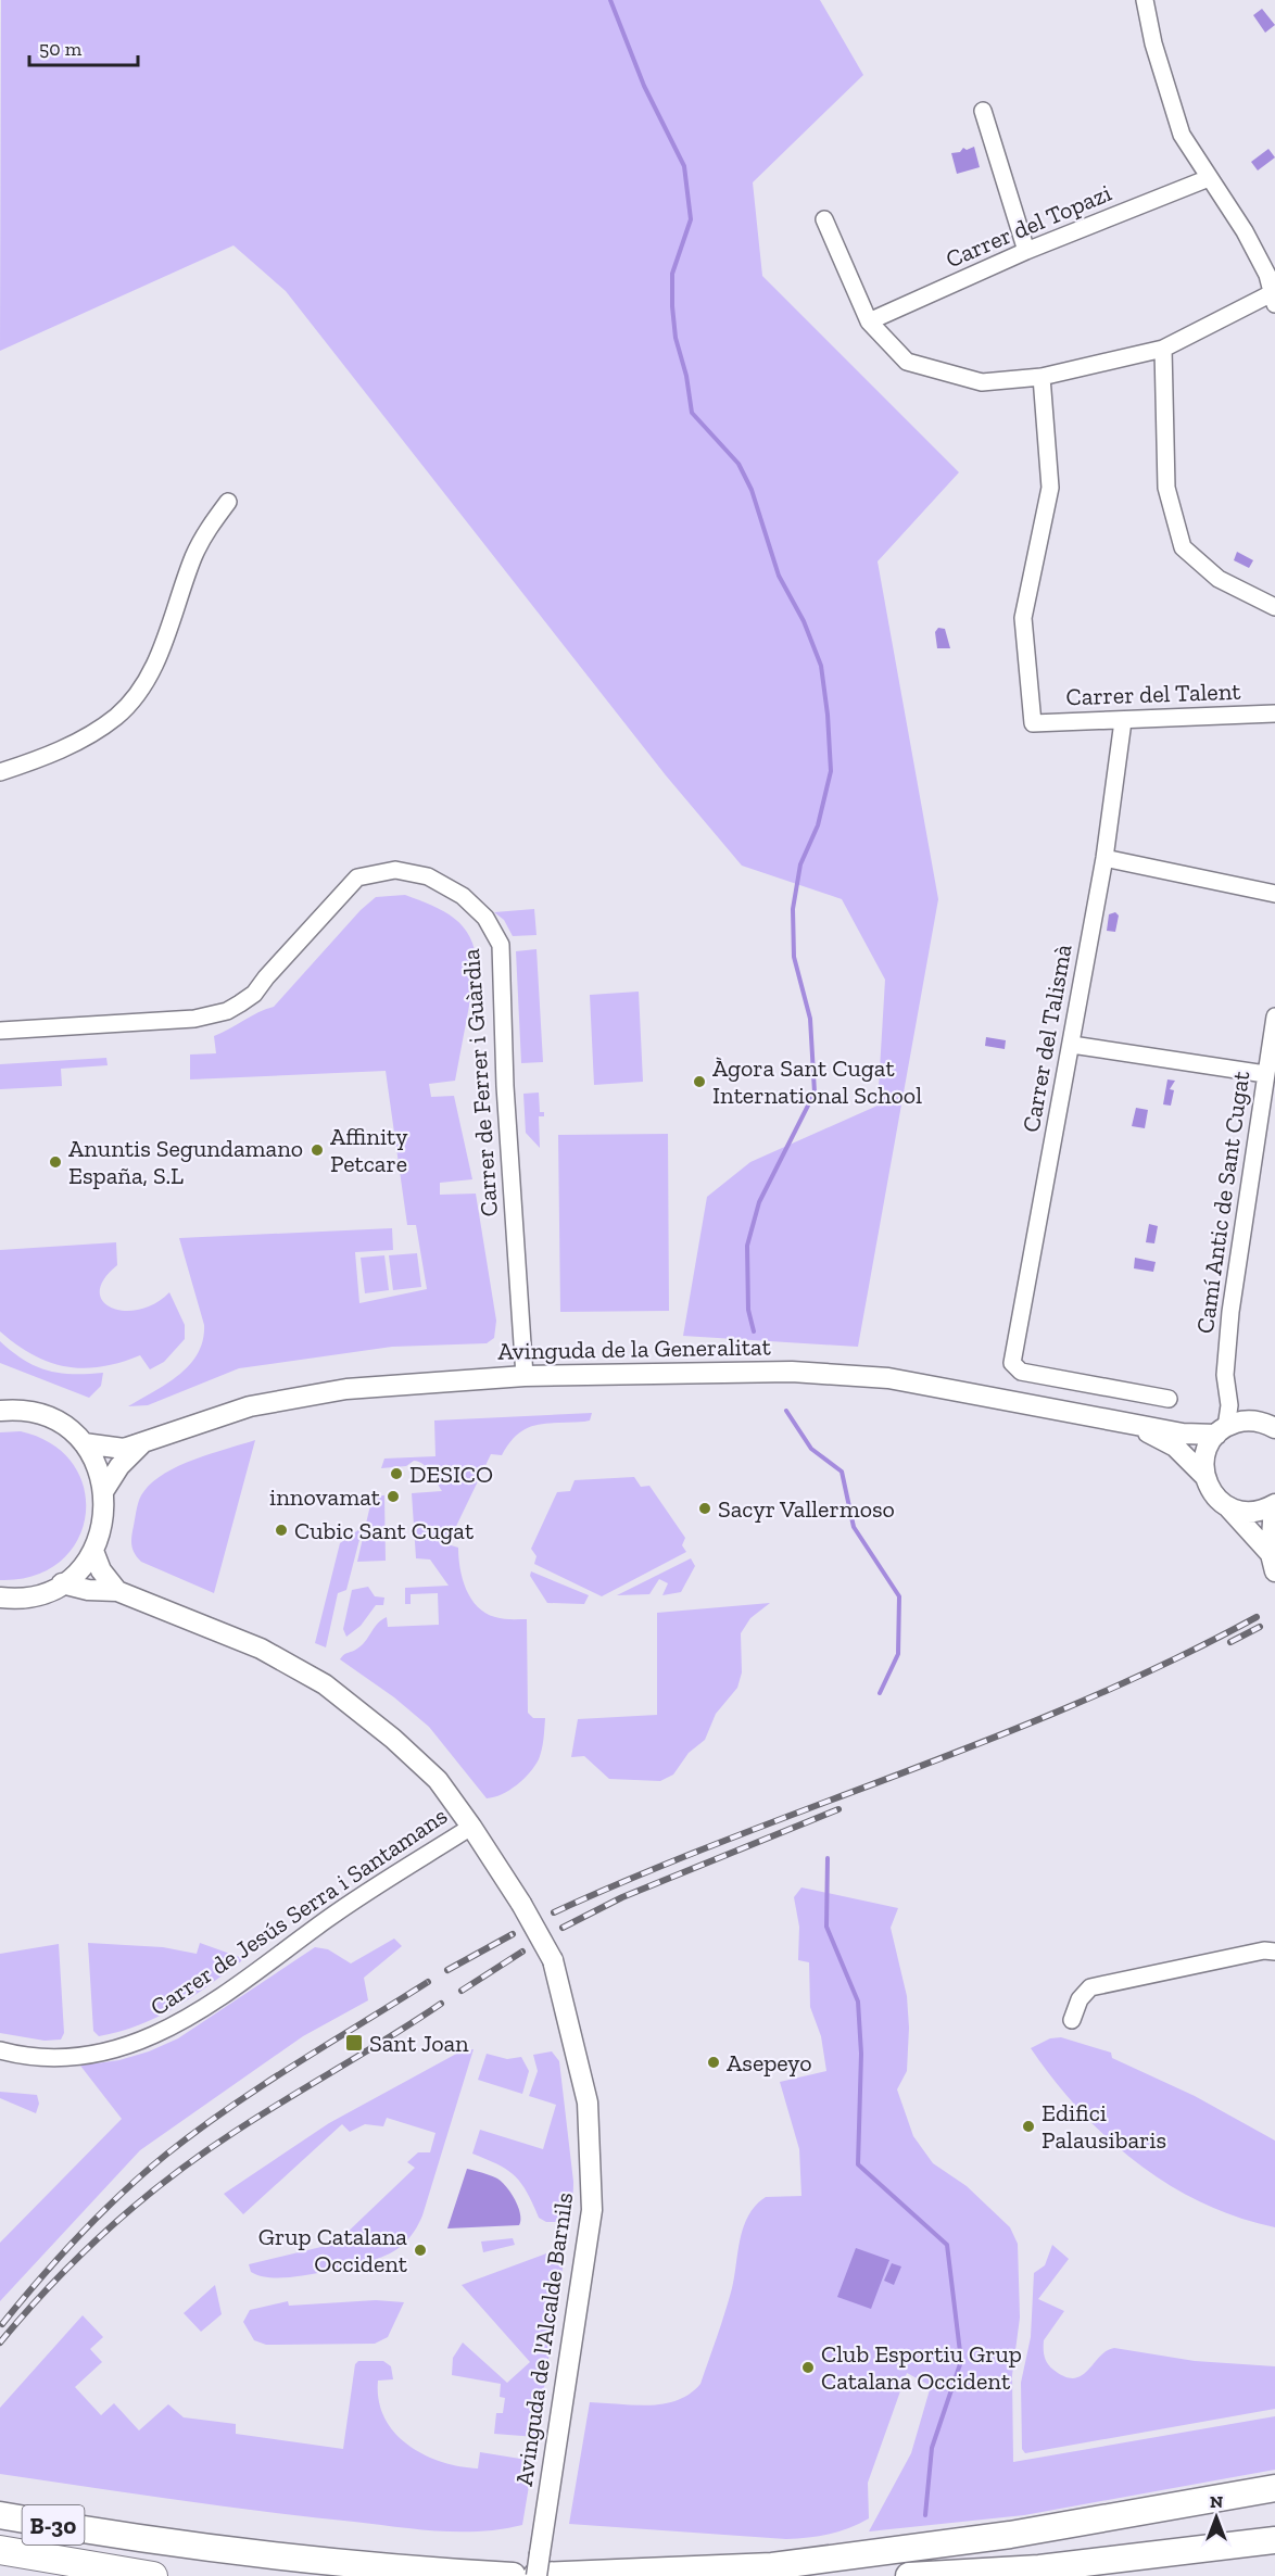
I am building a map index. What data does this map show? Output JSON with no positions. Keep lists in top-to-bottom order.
{
  "streets": {
    "highway": ["B-30"],
    "street": [
      "Carrer del Topazi",
      "Carrer del Talent",
      "Carrer del Talismà",
      "Carrer de Ferrer i Guàrdia",
      "Camí Antic de Sant Cugat",
      "Avinguda de la Generalitat",
      "Carrer de Jesús Serra i Santamans",
      "Avinguda de l'Alcalde Barnils"
    ]
  },
  "crossings": [
    ["Carrer del Talent", "Carrer del Talismà"],
    ["Carrer de Ferrer i Guàrdia", "Avinguda de la Generalitat"],
    ["Camí Antic de Sant Cugat", "Avinguda de la Generalitat"],
    ["Carrer de Jesús Serra i Santamans", "Avinguda de l'Alcalde Barnils"]
  ],
  "places": {
    "other": [
      "Àgora Sant Cugat International School",
      "Affinity Petcare",
      "Anuntis Segundamano España, S.L",
      "DESICO",
      "innovamat",
      "Sacyr Vallermoso",
      "Cubic Sant Cugat",
      "Asepeyo",
      "Edifici Palausibaris",
      "Grup Catalana Occident",
      "Club Esportiu Grup Catalana Occident"
    ],
    "transit": ["Sant Joan"]
  },
  "scale_bar": "50 m",
  "north": "top"
}
